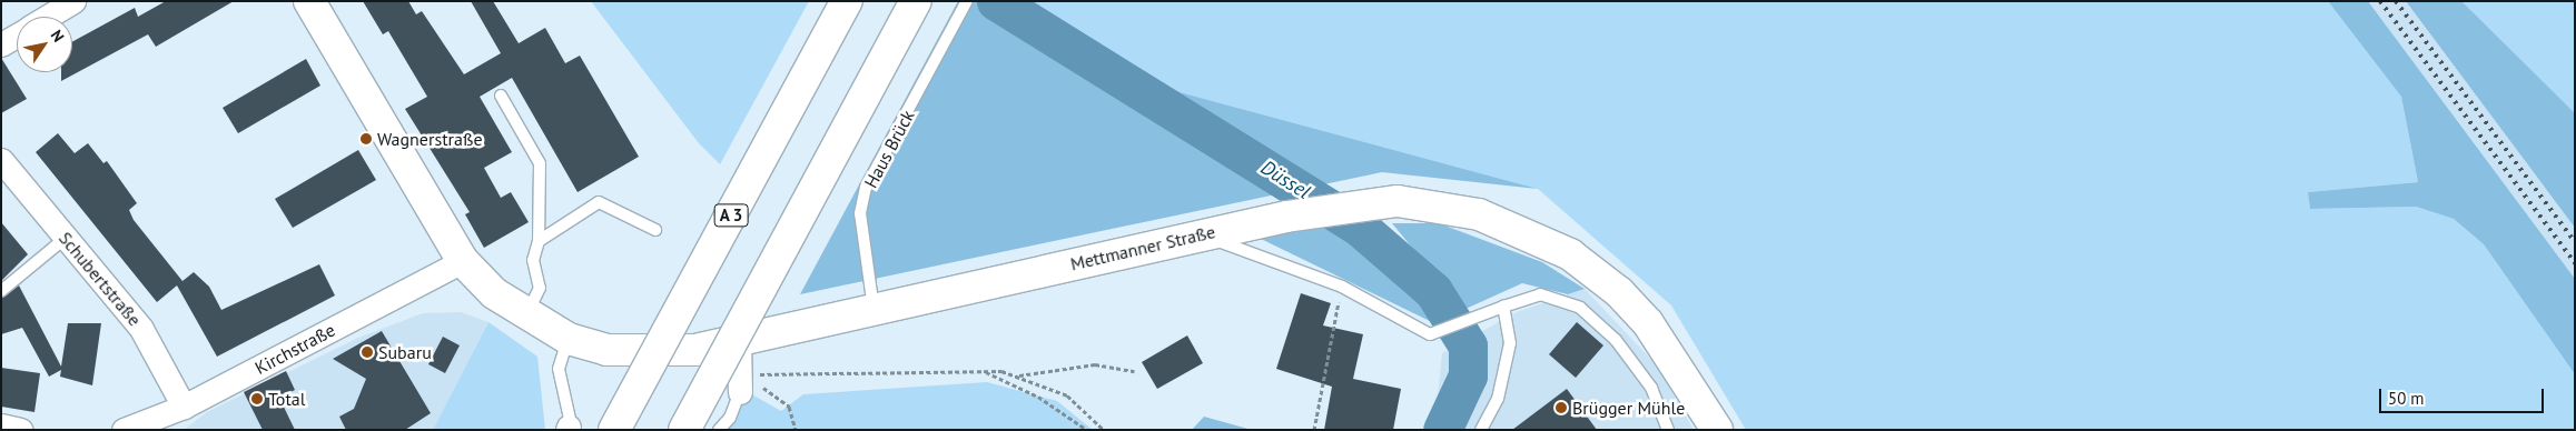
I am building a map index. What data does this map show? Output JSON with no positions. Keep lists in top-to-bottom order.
{
  "streets": {
    "main road": ["A 3", "Mettmanner Straße"],
    "street": ["Schubertstraße", "Kirchstraße"],
    "lane": ["Haus Brück"]
  },
  "crossings": [
    ["Haus Brück", "Mettmanner Straße"],
    ["Mettmanner Straße", "Kirchstraße"],
    ["Schubertstraße", "Kirchstraße"]
  ],
  "water": ["Düssel"],
  "places": [
    "Wagnerstraße",
    "Subaru",
    "Total",
    "Brügger Mühle"
  ],
  "scale_bar": "50 m",
  "north": "top right"
}
